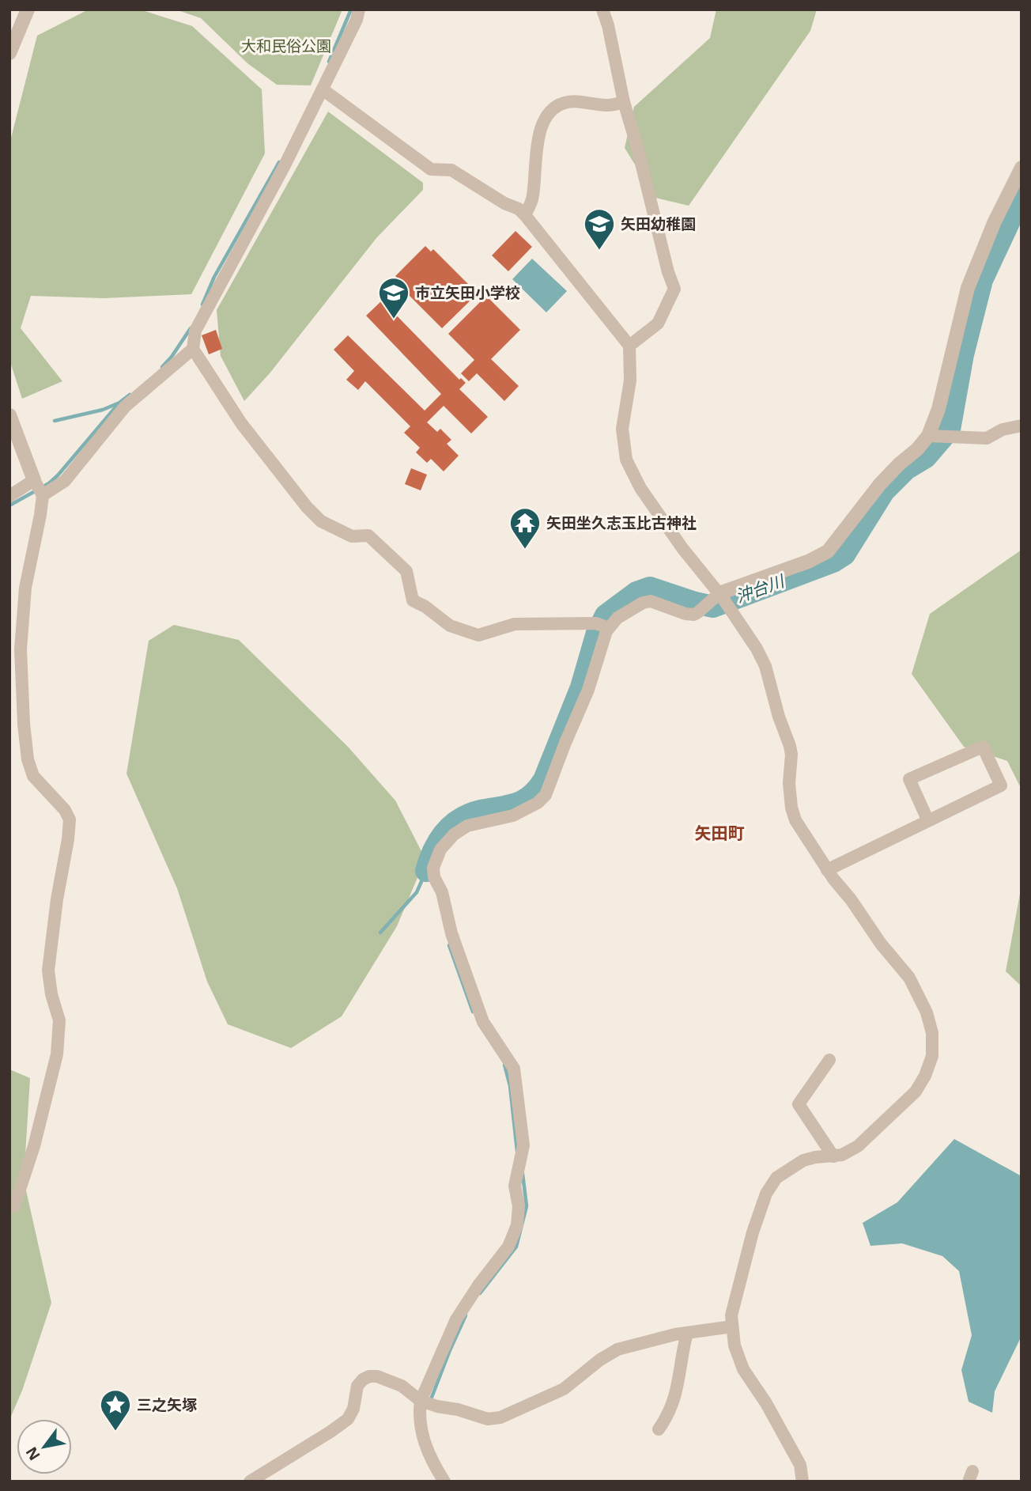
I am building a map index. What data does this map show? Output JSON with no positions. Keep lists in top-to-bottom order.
{
  "districts": ["矢田町"],
  "water": ["沖台川"],
  "parks": ["大和民俗公園"],
  "places": {
    "school or university": ["矢田幼稚園", "市立矢田小学校"],
    "temple": ["矢田坐久志玉比古神社"],
    "place": ["三之矢塚"]
  },
  "north": "bottom left"
}
